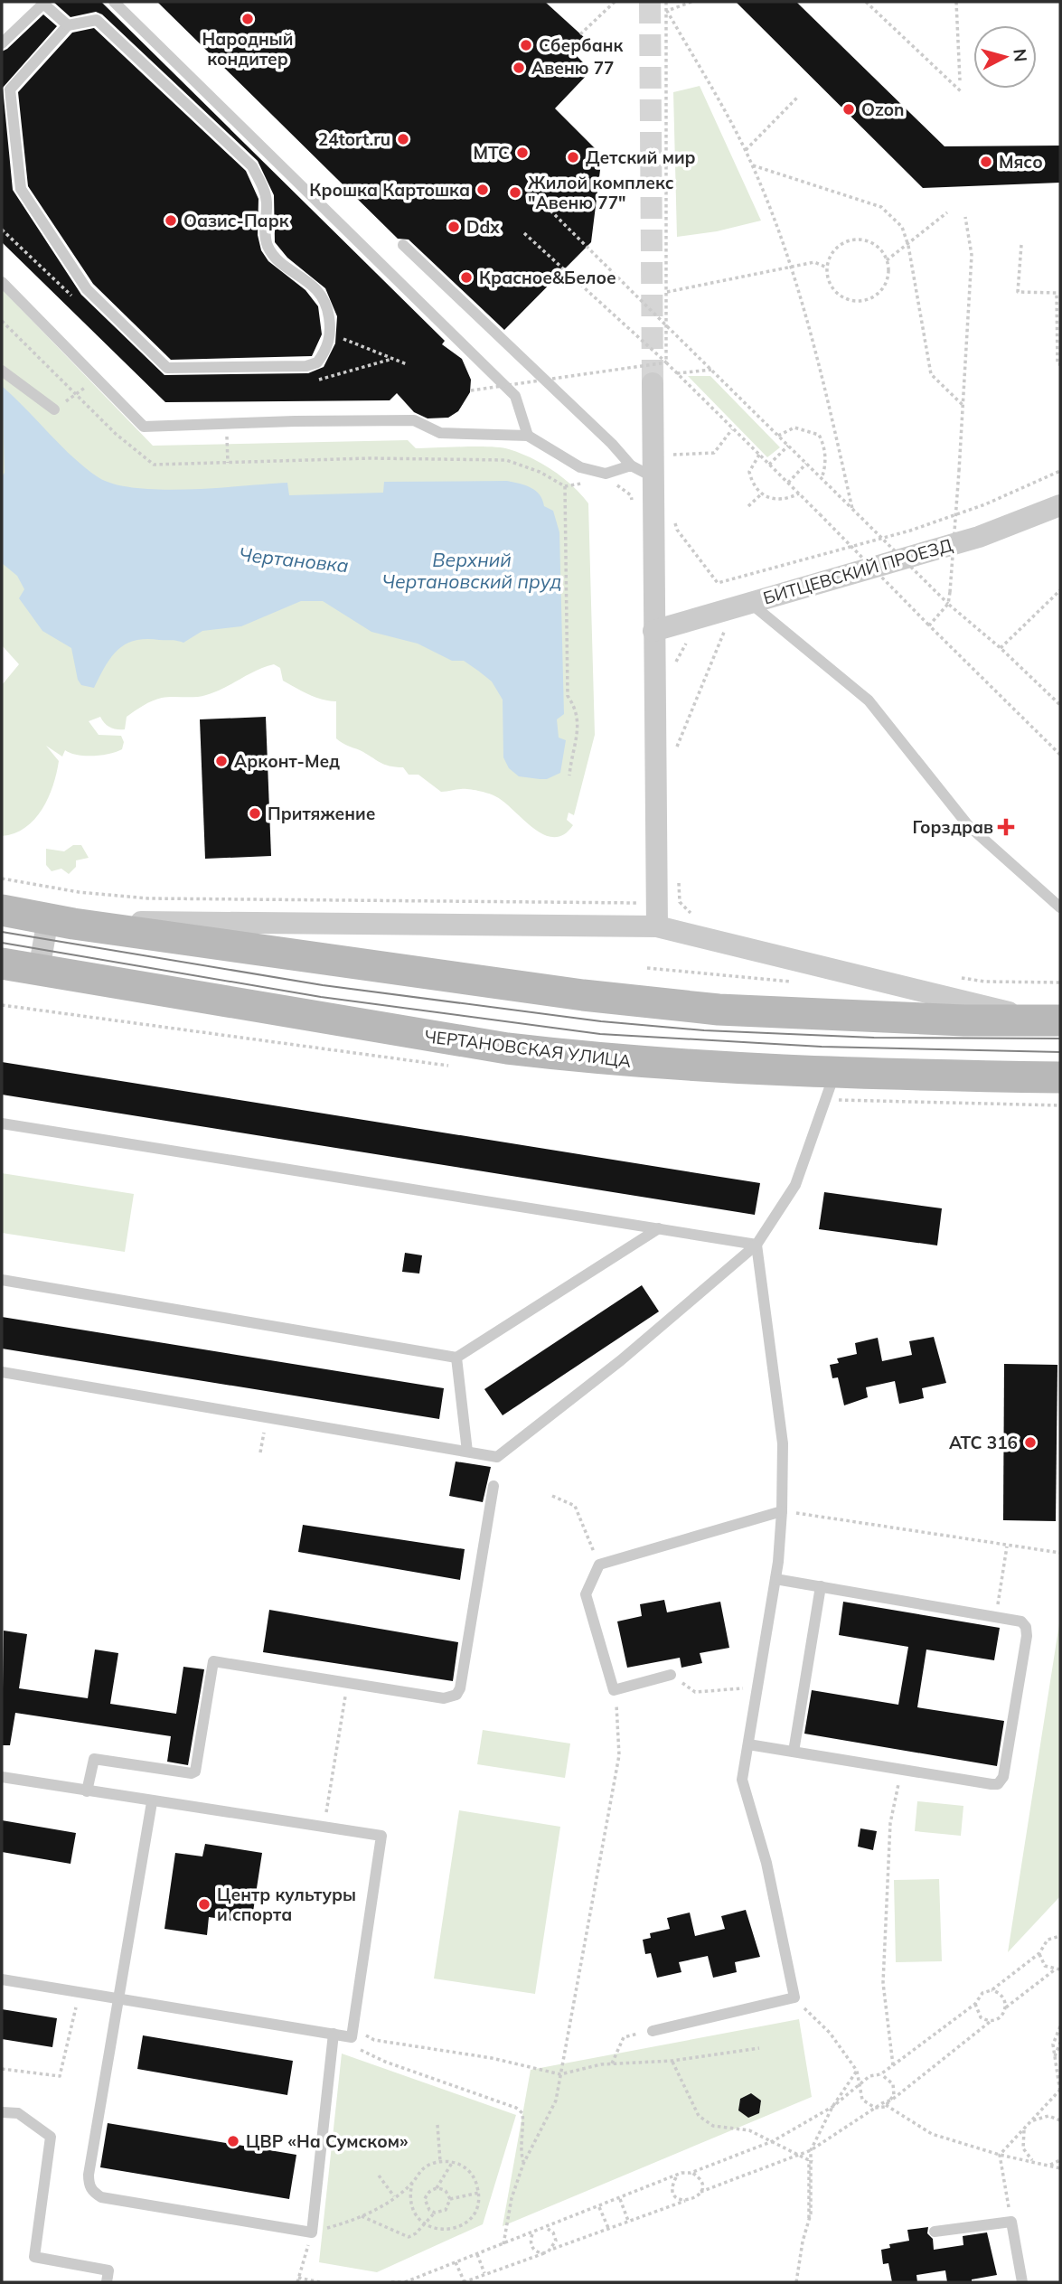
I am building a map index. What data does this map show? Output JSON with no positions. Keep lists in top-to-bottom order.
{
  "streets": {
    "main road": ["ЧЕРТАНОВСКАЯ УЛИЦА"],
    "street": ["БИТЦЕВСКИЙ ПРОЕЗД"]
  },
  "water": ["Чертановка", "Верхний Чертановский пруд"],
  "places": {
    "other": [
      "Народный кондитер",
      "Сбербанк",
      "Авеню 77",
      "Ozon",
      "24tort.ru",
      "МТС",
      "Детский мир",
      "Мясо",
      "Крошка Картошка",
      "Жилой комплекс \"Авеню 77\"",
      "Оазис-Парк",
      "Ddx",
      "Красное&Белое",
      "Арконт-Мед",
      "Притяжение",
      "АТС 316",
      "Центр культуры и спорта",
      "ЦВР «На Сумском»"
    ],
    "health": ["Горздрав"]
  },
  "north": "right"
}
